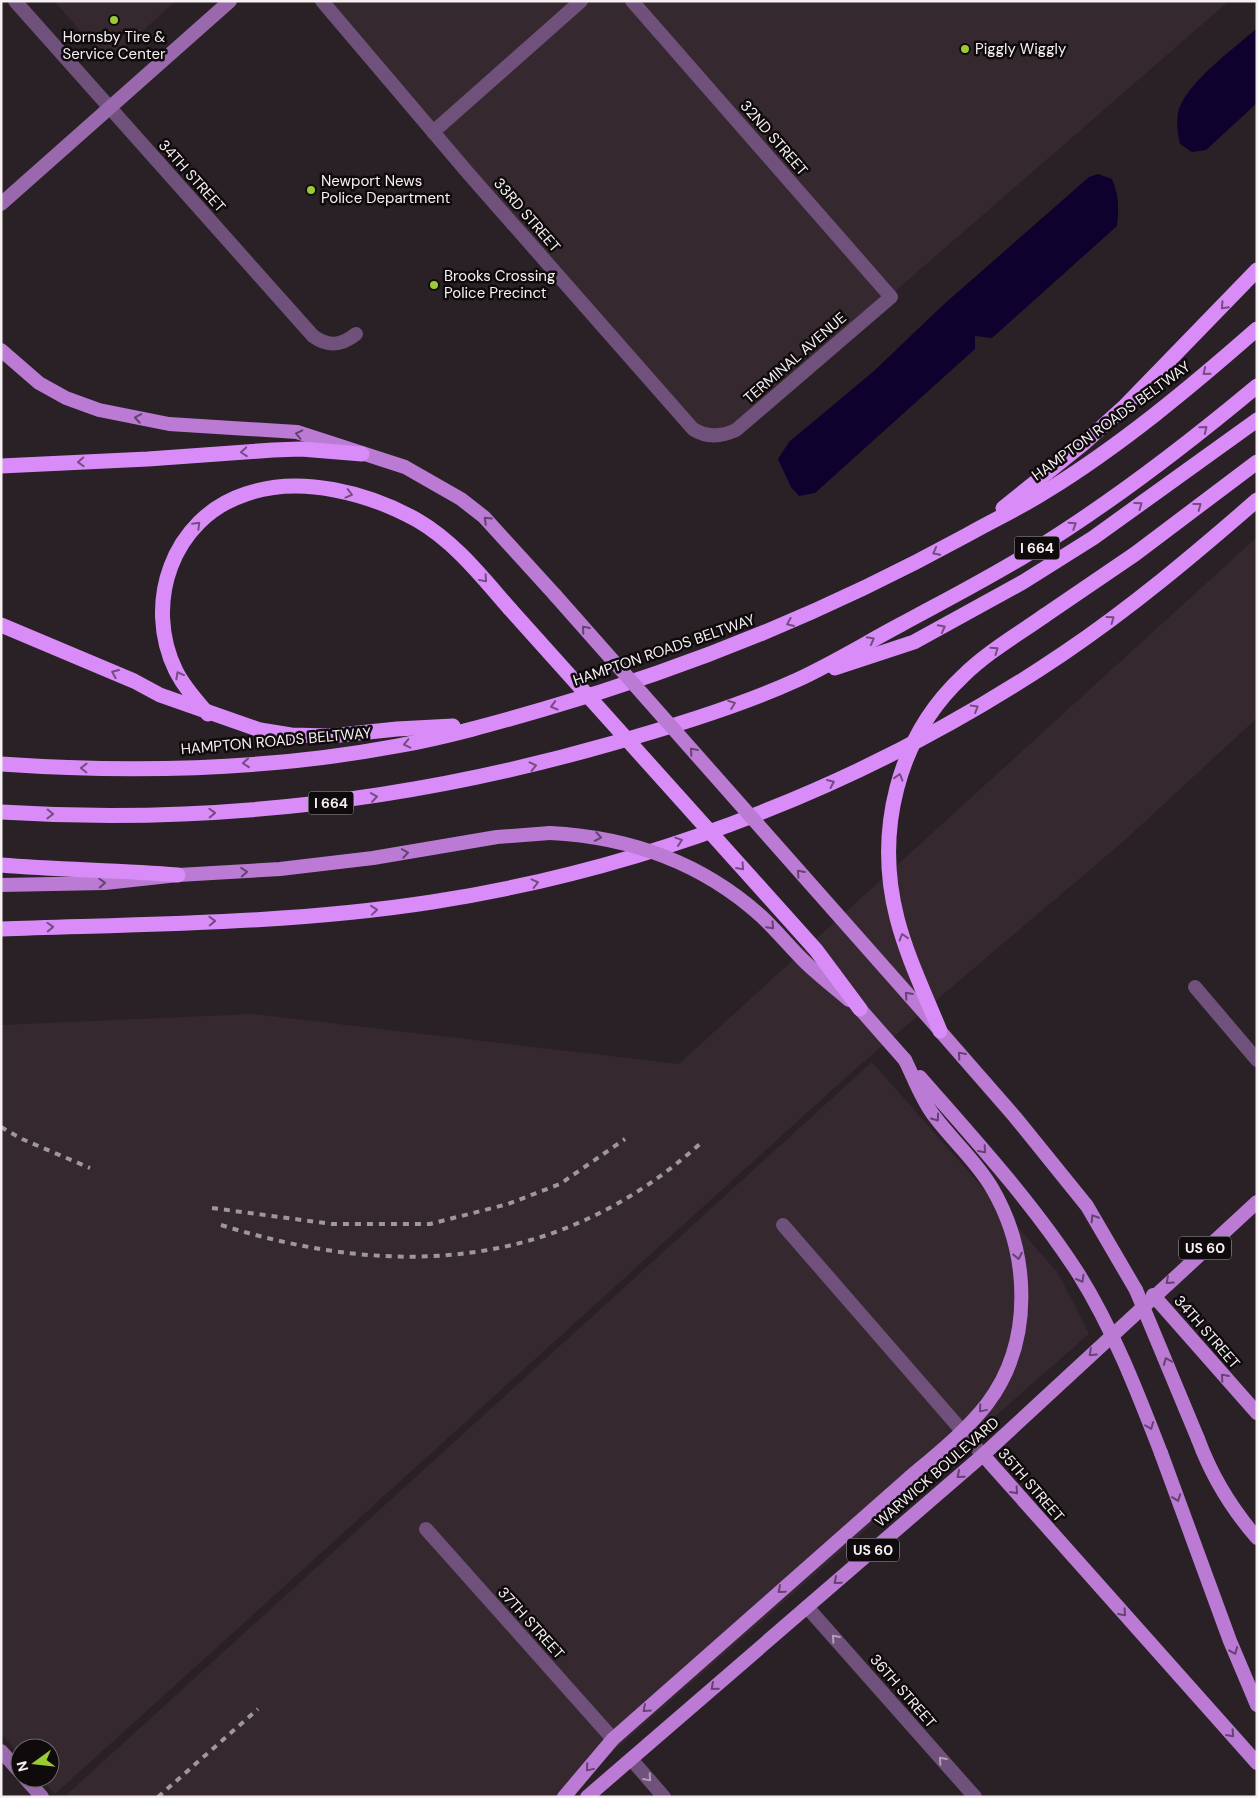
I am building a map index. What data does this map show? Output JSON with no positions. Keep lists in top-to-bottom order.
{
  "streets": {
    "highway": ["HAMPTON ROADS BELTWAY", "I 664"],
    "main road": [
      "34TH STREET",
      "US 60",
      "WARWICK BOULEVARD",
      "35TH STREET"
    ],
    "street": [
      "32ND STREET",
      "33RD STREET",
      "TERMINAL AVENUE",
      "37TH STREET",
      "36TH STREET"
    ]
  },
  "crossings": [
    ["32ND STREET", "TERMINAL AVENUE"],
    ["34TH STREET", "WARWICK BOULEVARD"],
    ["33RD STREET", "TERMINAL AVENUE"],
    ["WARWICK BOULEVARD", "35TH STREET"],
    ["WARWICK BOULEVARD", "36TH STREET"]
  ],
  "one_way": ["WARWICK BOULEVARD", "35TH STREET", "36TH STREET"],
  "places": [
    "Hornsby Tire & Service Center",
    "Piggly Wiggly",
    "Newport News Police Department",
    "Brooks Crossing Police Precinct"
  ],
  "north": "left"
}
